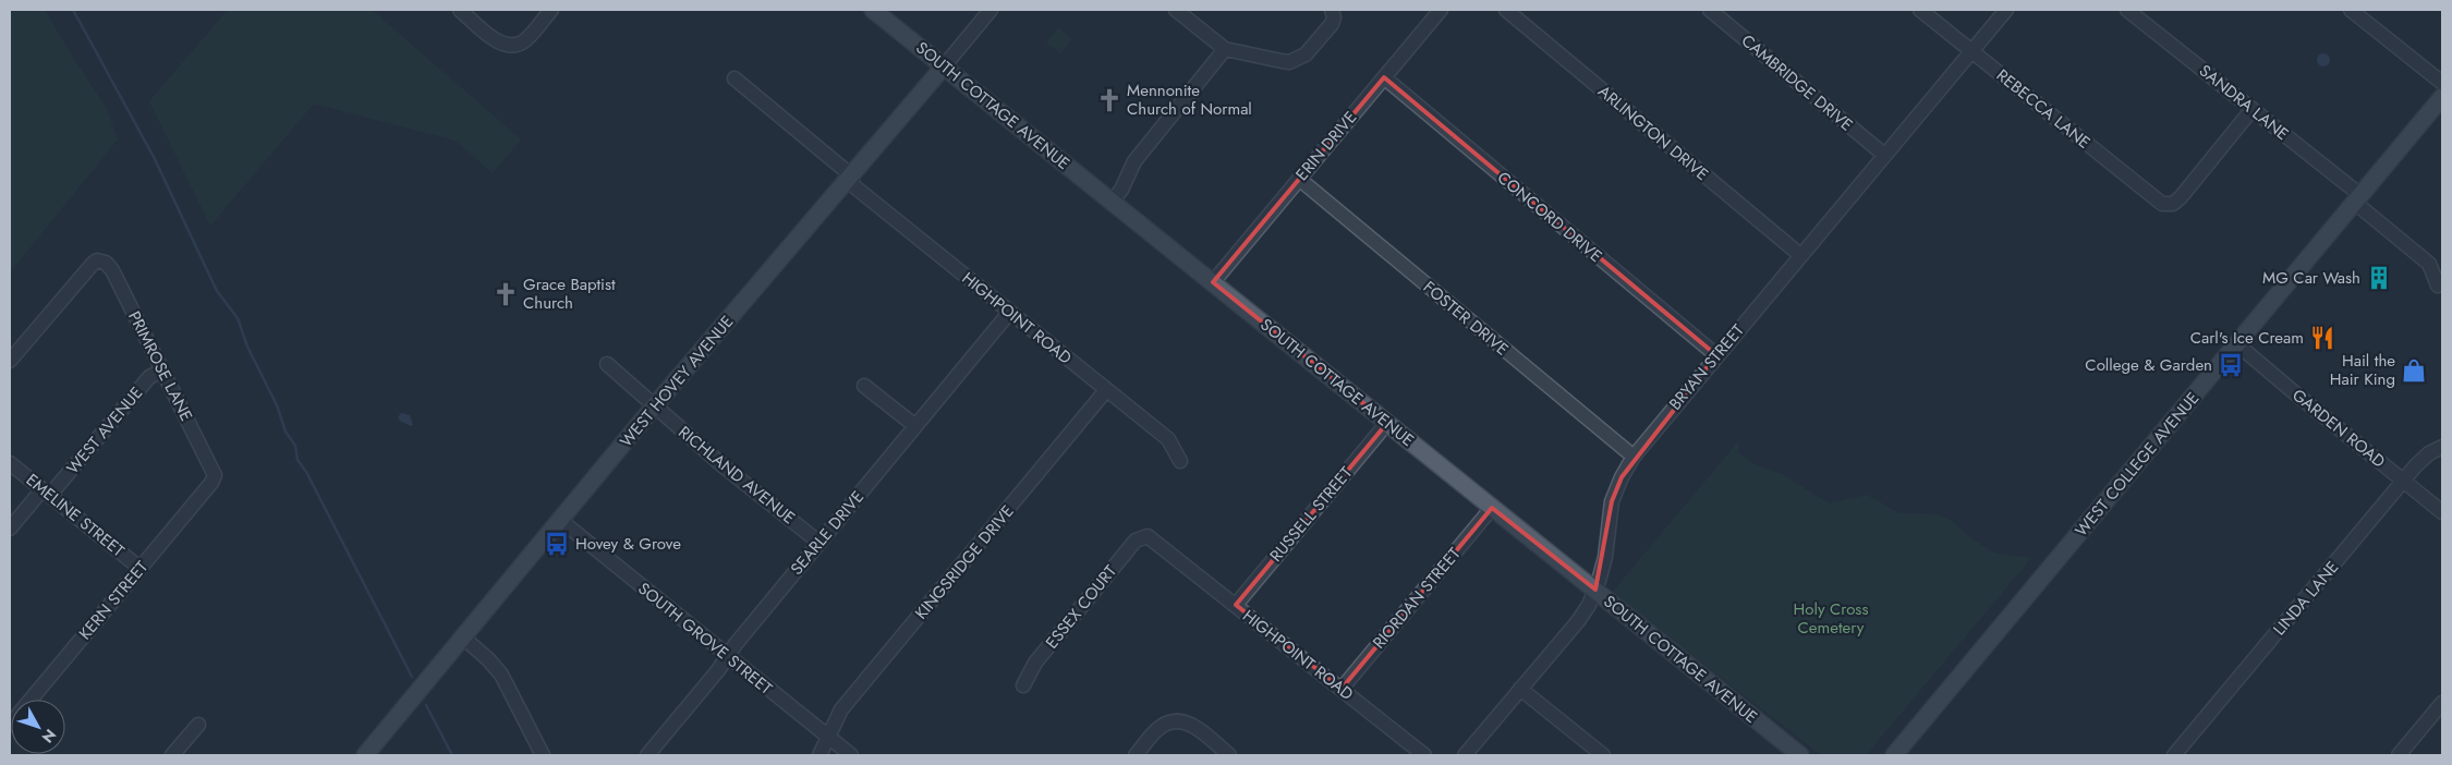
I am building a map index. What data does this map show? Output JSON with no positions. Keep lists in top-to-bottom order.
{
  "streets": {
    "main road": ["SOUTH COTTAGE AVENUE", "WEST HOVEY AVENUE", "WEST COLLEGE AVENUE"],
    "street": [
      "CAMBRIDGE DRIVE",
      "SANDRA LANE",
      "REBECCA LANE",
      "ARLINGTON DRIVE",
      "ERIN DRIVE",
      "CONCORD DRIVE",
      "HIGHPOINT ROAD",
      "FOSTER DRIVE",
      "PRIMROSE LANE",
      "BRYAN STREET",
      "GARDEN ROAD",
      "WEST AVENUE",
      "RICHLAND AVENUE",
      "RUSSELL STREET",
      "EMELINE STREET",
      "SEARLE DRIVE",
      "KINGSRIDGE DRIVE",
      "RIORDAN STREET",
      "LINDA LANE",
      "KERN STREET",
      "ESSEX COURT",
      "SOUTH GROVE STREET"
    ]
  },
  "crossings": [
    ["CAMBRIDGE DRIVE", "BRYAN STREET"],
    ["SANDRA LANE", "REBECCA LANE"],
    ["SANDRA LANE", "WEST COLLEGE AVENUE"],
    ["SOUTH COTTAGE AVENUE", "ERIN DRIVE"],
    ["SOUTH COTTAGE AVENUE", "BRYAN STREET"],
    ["SOUTH COTTAGE AVENUE", "WEST HOVEY AVENUE"],
    ["SOUTH COTTAGE AVENUE", "RUSSELL STREET"],
    ["SOUTH COTTAGE AVENUE", "RIORDAN STREET"],
    ["REBECCA LANE", "BRYAN STREET"],
    ["ARLINGTON DRIVE", "BRYAN STREET"],
    ["ERIN DRIVE", "CONCORD DRIVE"],
    ["ERIN DRIVE", "FOSTER DRIVE"],
    ["CONCORD DRIVE", "BRYAN STREET"],
    ["HIGHPOINT ROAD", "WEST HOVEY AVENUE"],
    ["HIGHPOINT ROAD", "RUSSELL STREET"],
    ["HIGHPOINT ROAD", "SEARLE DRIVE"],
    ["HIGHPOINT ROAD", "KINGSRIDGE DRIVE"],
    ["HIGHPOINT ROAD", "RIORDAN STREET"],
    ["HIGHPOINT ROAD", "ESSEX COURT"],
    ["FOSTER DRIVE", "BRYAN STREET"],
    ["PRIMROSE LANE", "WEST AVENUE"],
    ["PRIMROSE LANE", "KERN STREET"],
    ["WEST HOVEY AVENUE", "RICHLAND AVENUE"],
    ["WEST HOVEY AVENUE", "SOUTH GROVE STREET"],
    ["GARDEN ROAD", "WEST COLLEGE AVENUE"],
    ["GARDEN ROAD", "LINDA LANE"],
    ["WEST AVENUE", "EMELINE STREET"],
    ["RICHLAND AVENUE", "SEARLE DRIVE"],
    ["EMELINE STREET", "KERN STREET"],
    ["SEARLE DRIVE", "SOUTH GROVE STREET"],
    ["KINGSRIDGE DRIVE", "SOUTH GROVE STREET"]
  ],
  "parks": ["Holy Cross Cemetery"],
  "places": {
    "church": ["Mennonite Church of Normal", "Grace Baptist Church"],
    "building": ["MG Car Wash"],
    "restaurant": ["Carl's Ice Cream"],
    "bus stop": ["College & Garden", "Hovey & Grove"],
    "shop": ["Hail the Hair King"]
  },
  "north": "bottom right"
}
